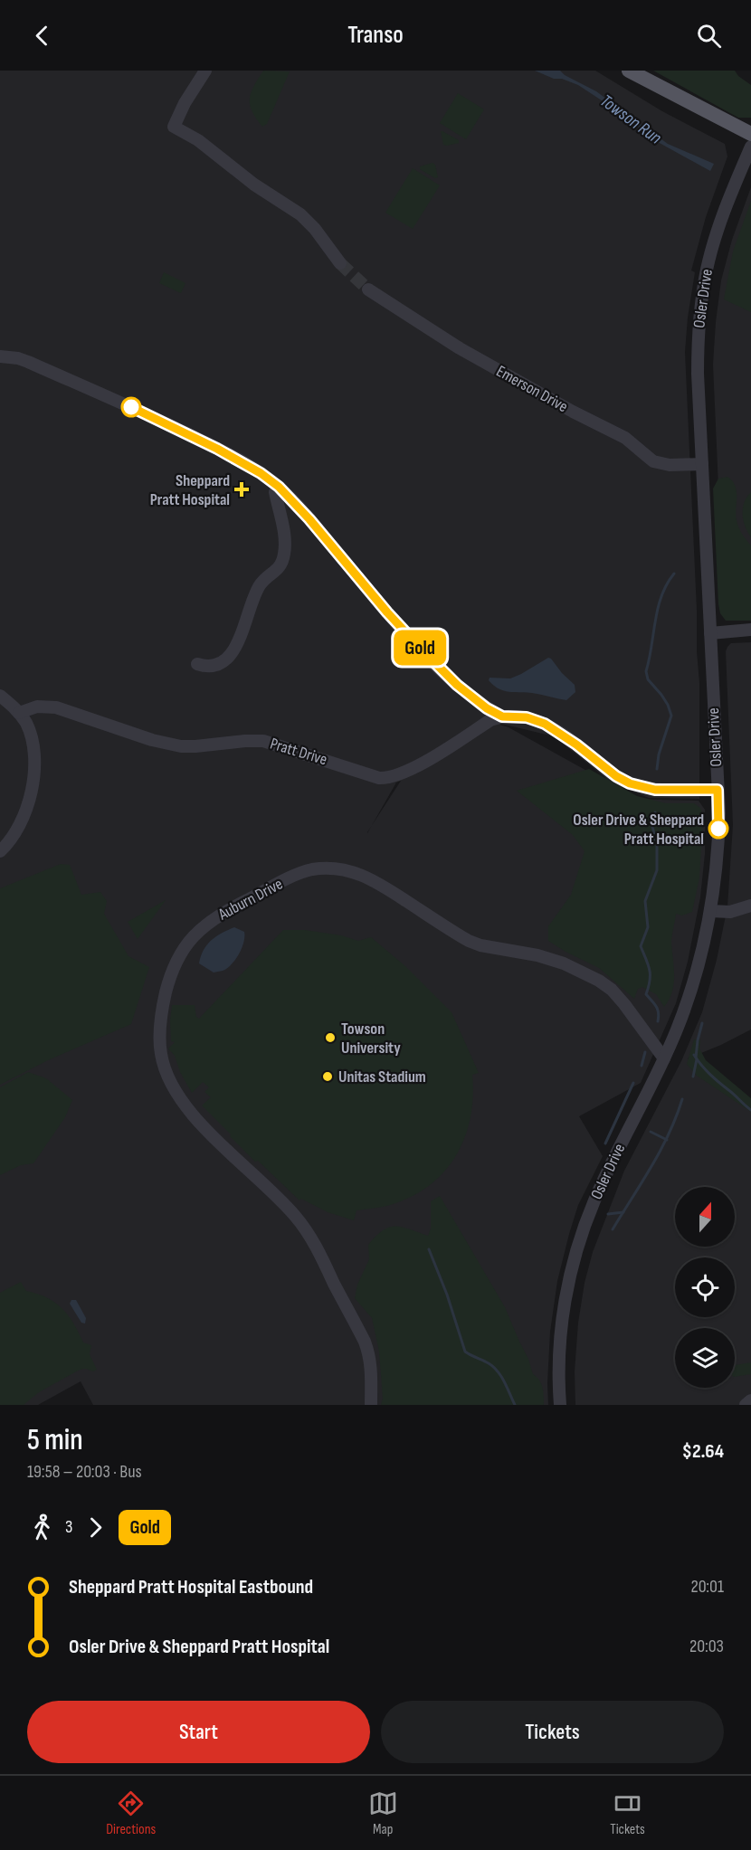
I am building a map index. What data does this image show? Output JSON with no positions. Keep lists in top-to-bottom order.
{
  "streets": {
    "street": [
      "Osler Drive",
      "Emerson Drive",
      "Pratt Drive",
      "Auburn Drive"
    ]
  },
  "crossings": [
    ["Osler Drive", "Emerson Drive"],
    ["Osler Drive", "Auburn Drive"]
  ],
  "water": ["Towson Run"],
  "places": {
    "health": ["Sheppard Pratt Hospital"],
    "other": ["Osler Drive & Sheppard Pratt Hospital", "Towson University", "Unitas Stadium"]
  },
  "lines": ["bus line Gold"],
  "north": "top",
  "page": {
    "header": "Transo",
    "on_map": "Gold",
    "heading": ["5 min", "19:58 – 20:03 · Bus", "$2.64"],
    "legs": ["3", "Gold"],
    "list": [
      {
        "name": "Sheppard Pratt Hospital Eastbound",
        "value": "20:01"
      },
      {
        "name": "Osler Drive & Sheppard Pratt Hospital",
        "value": "20:03"
      }
    ],
    "buttons": ["Start", "Tickets"],
    "tabs": ["Directions", "Map", "Tickets"]
  }
}
